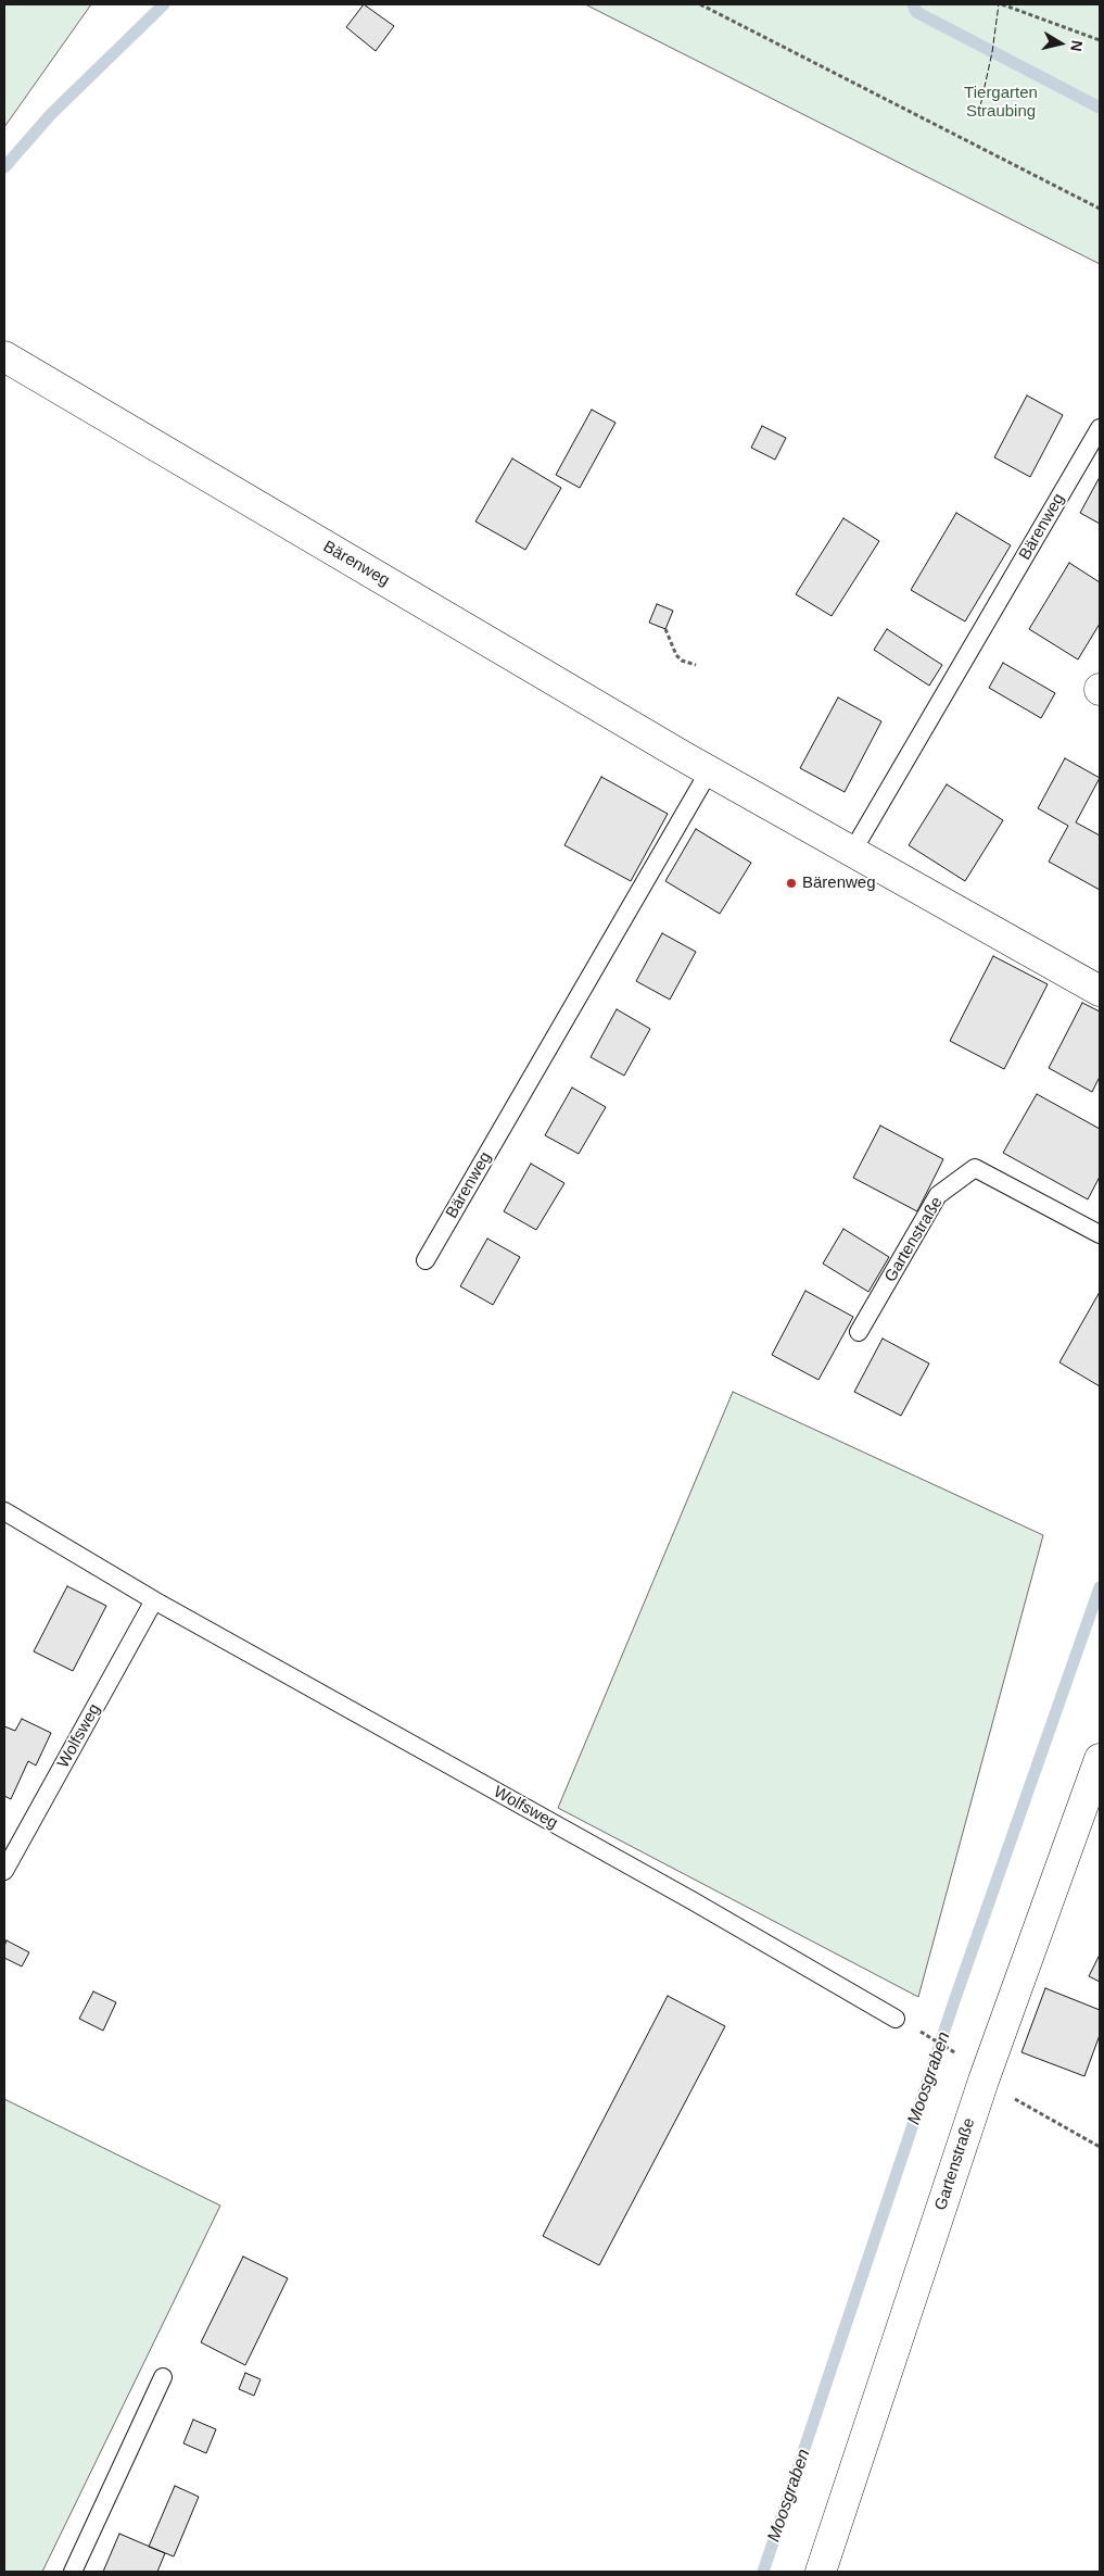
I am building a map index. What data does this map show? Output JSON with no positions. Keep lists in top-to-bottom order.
{
  "streets": {
    "street": ["Bärenweg", "Gartenstraße"],
    "lane": ["Wolfsweg"]
  },
  "water": ["Moosgraben"],
  "parks": ["Tiergarten Straubing"],
  "places": ["Bärenweg"],
  "north": "right"
}
